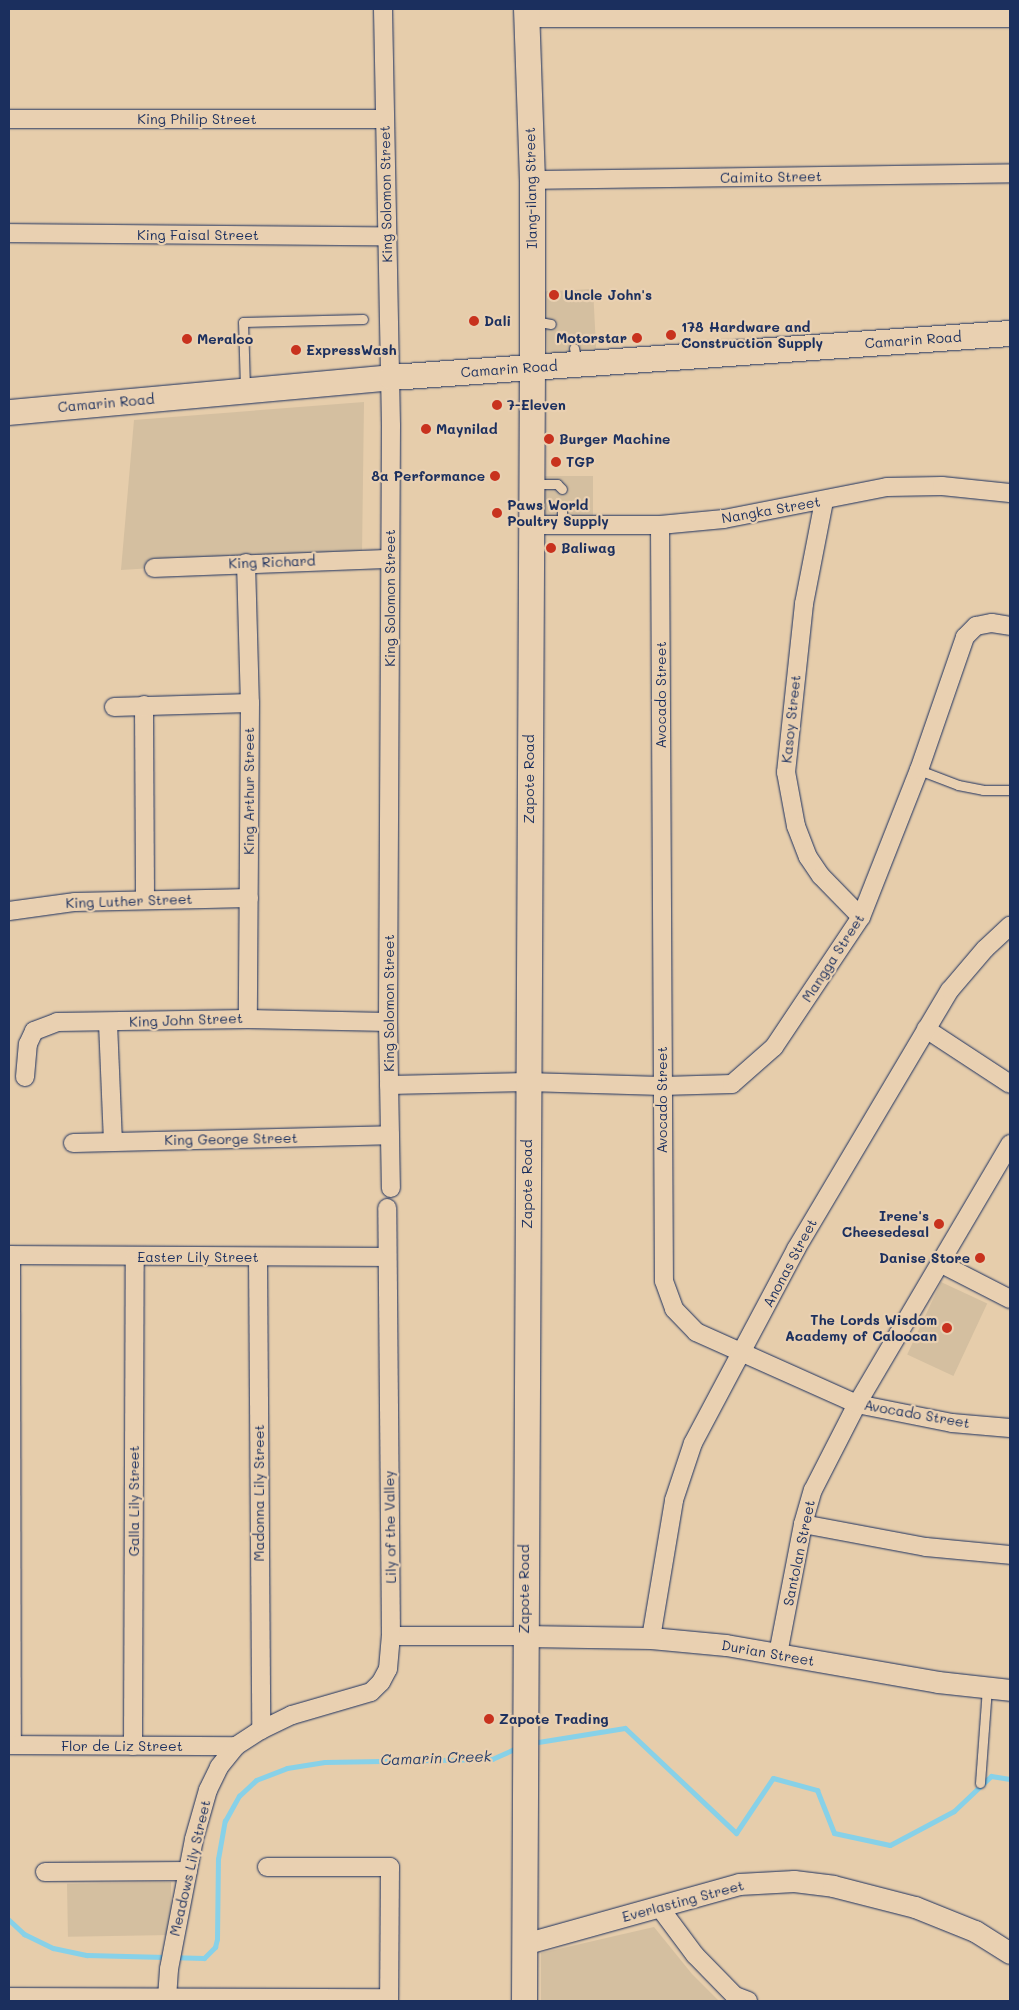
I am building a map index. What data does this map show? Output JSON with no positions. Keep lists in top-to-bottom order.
{
  "streets": {
    "main road": ["Ilang-ilang Street", "Camarin Road", "Zapote Road"],
    "street": [
      "King Philip Street",
      "Caimito Street",
      "King Solomon Street",
      "King Faisal Street",
      "Nangka Street",
      "King Richard",
      "Avocado Street",
      "Kasoy Street",
      "King Arthur Street",
      "King Luther Street",
      "Mangga Street",
      "King John Street",
      "King George Street",
      "Easter Lily Street",
      "Anonas Street",
      "Madonna Lily Street",
      "Galla Lily Street",
      "Lily of the Valley",
      "Santolan Street",
      "Durian Street",
      "Flor de Liz Street",
      "Meadows Lily Street",
      "Everlasting Street"
    ]
  },
  "crossings": [
    ["King Philip Street", "King Solomon Street"],
    ["Caimito Street", "Ilang-ilang Street"],
    ["Ilang-ilang Street", "Camarin Road"],
    ["Ilang-ilang Street", "Zapote Road"],
    ["King Solomon Street", "King Faisal Street"],
    ["King Solomon Street", "Camarin Road"],
    ["King Solomon Street", "King Richard"],
    ["King Solomon Street", "Mangga Street"],
    ["King Solomon Street", "King John Street"],
    ["King Solomon Street", "King George Street"],
    ["Camarin Road", "Zapote Road"],
    ["Nangka Street", "Avocado Street"],
    ["Nangka Street", "Kasoy Street"],
    ["Nangka Street", "Zapote Road"],
    ["King Richard", "King Arthur Street"],
    ["Avocado Street", "Mangga Street"],
    ["Avocado Street", "Anonas Street"],
    ["Avocado Street", "Santolan Street"],
    ["Kasoy Street", "Mangga Street"],
    ["Zapote Road", "Mangga Street"],
    ["Zapote Road", "Durian Street"],
    ["Zapote Road", "Everlasting Street"],
    ["King Arthur Street", "King Luther Street"],
    ["King Arthur Street", "King John Street"],
    ["Easter Lily Street", "Madonna Lily Street"],
    ["Easter Lily Street", "Galla Lily Street"],
    ["Easter Lily Street", "Lily of the Valley"],
    ["Anonas Street", "Durian Street"],
    ["Madonna Lily Street", "Lily of the Valley"],
    ["Galla Lily Street", "Flor de Liz Street"],
    ["Lily of the Valley", "Flor de Liz Street"],
    ["Lily of the Valley", "Meadows Lily Street"],
    ["Santolan Street", "Durian Street"],
    ["Flor de Liz Street", "Meadows Lily Street"]
  ],
  "water": ["Camarin Creek"],
  "places": [
    "Uncle John's",
    "Dali",
    "178 Hardware and Construction Supply",
    "Motorstar",
    "Meralco",
    "ExpressWash",
    "7-Eleven",
    "Maynilad",
    "Burger Machine",
    "TGP",
    "8a Performance",
    "Paws World Poultry Supply",
    "Baliwag",
    "Irene's Cheesedesal",
    "Danise Store",
    "The Lords Wisdom Academy of Caloocan",
    "Zapote Trading"
  ]
}
